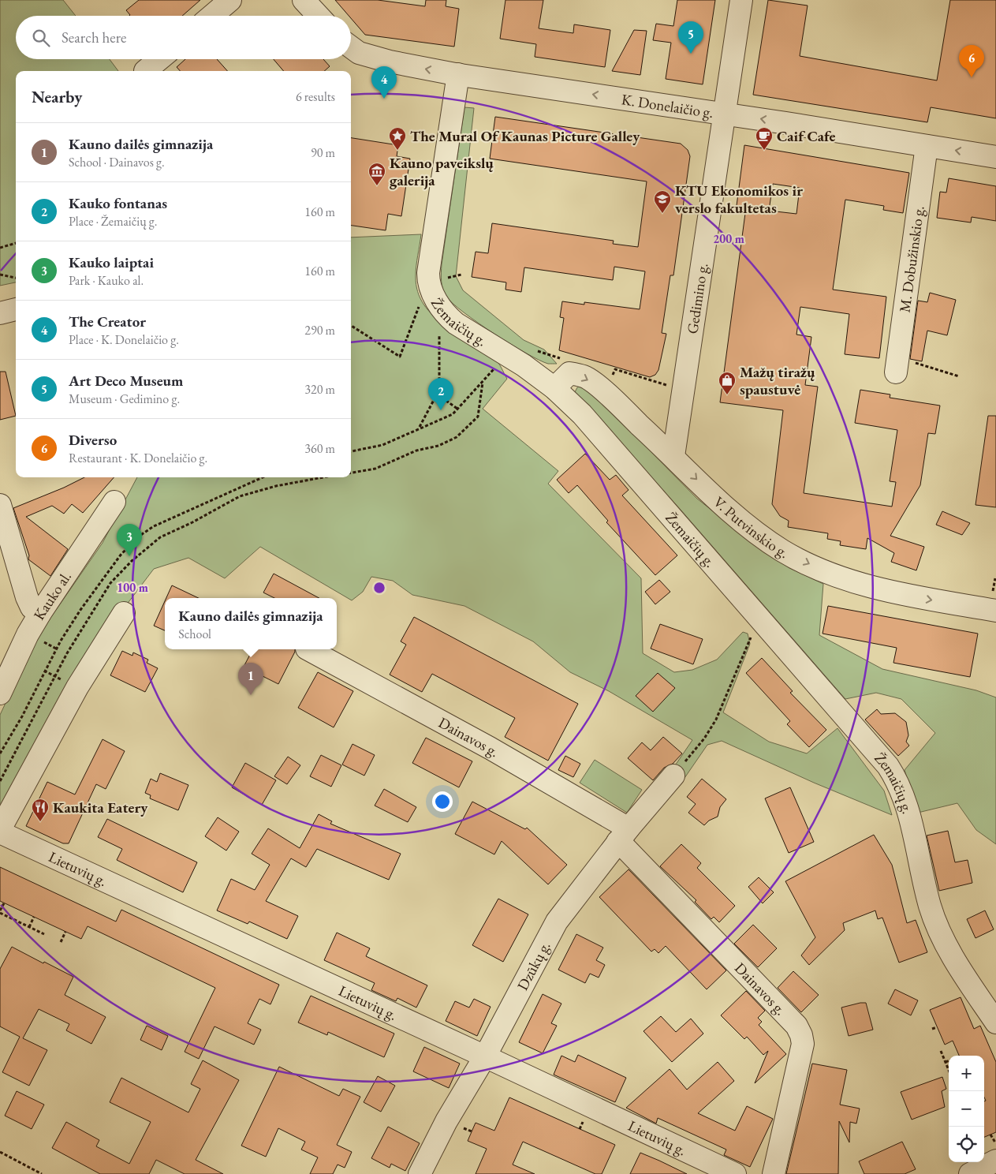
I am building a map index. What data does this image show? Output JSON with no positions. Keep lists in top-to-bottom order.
{
  "streets": {
    "street": [
      "K. Donelaičio g.",
      "M. Dobužinskio g.",
      "Gedimino g.",
      "Žemaičių g.",
      "V. Putvinskio g.",
      "Kauko al.",
      "Dainavos g.",
      "Lietuvių g.",
      "Dzūkų g."
    ]
  },
  "crossings": [
    ["K. Donelaičio g.", "M. Dobužinskio g."],
    ["K. Donelaičio g.", "Gedimino g."],
    ["K. Donelaičio g.", "Žemaičių g."],
    ["Gedimino g.", "V. Putvinskio g."],
    ["Žemaičių g.", "V. Putvinskio g."],
    ["Dainavos g.", "Dzūkų g."],
    ["Lietuvių g.", "Dzūkų g."]
  ],
  "one_way": ["K. Donelaičio g.", "V. Putvinskio g."],
  "places": {
    "place": ["The Mural Of Kaunas Picture Galley"],
    "cafe": ["Caif Cafe"],
    "museum": ["Kauno paveikslų galerija"],
    "school or university": ["KTU Ekonomikos ir verslo fakultetas"],
    "shop": ["Mažų tiražų spaustuvė"],
    "restaurant": ["Kaukita Eatery"]
  },
  "page": {
    "search": "Search here",
    "pins": [
      "5",
      "6",
      "4",
      "2",
      "3",
      "1"
    ],
    "heading": ["Nearby", "6 results"],
    "list": [
      {
        "mark": "1",
        "name": "Kauno dailės gimnazija",
        "note": "School · Dainavos g.",
        "value": "90 m"
      },
      {
        "mark": "2",
        "name": "Kauko fontanas",
        "note": "Place · Žemaičių g.",
        "value": "160 m"
      },
      {
        "mark": "3",
        "name": "Kauko laiptai",
        "note": "Park · Kauko al.",
        "value": "160 m"
      },
      {
        "mark": "4",
        "name": "The Creator",
        "note": "Place · K. Donelaičio g.",
        "value": "290 m"
      },
      {
        "mark": "5",
        "name": "Art Deco Museum",
        "note": "Museum · Gedimino g.",
        "value": "320 m"
      },
      {
        "mark": "6",
        "name": "Diverso",
        "note": "Restaurant · K. Donelaičio g.",
        "value": "360 m"
      }
    ],
    "popup": ["Kauno dailės gimnazija", "School"],
    "map_buttons": ["+", "−"]
  },
  "rings": ["200 m", "100 m"]
}
